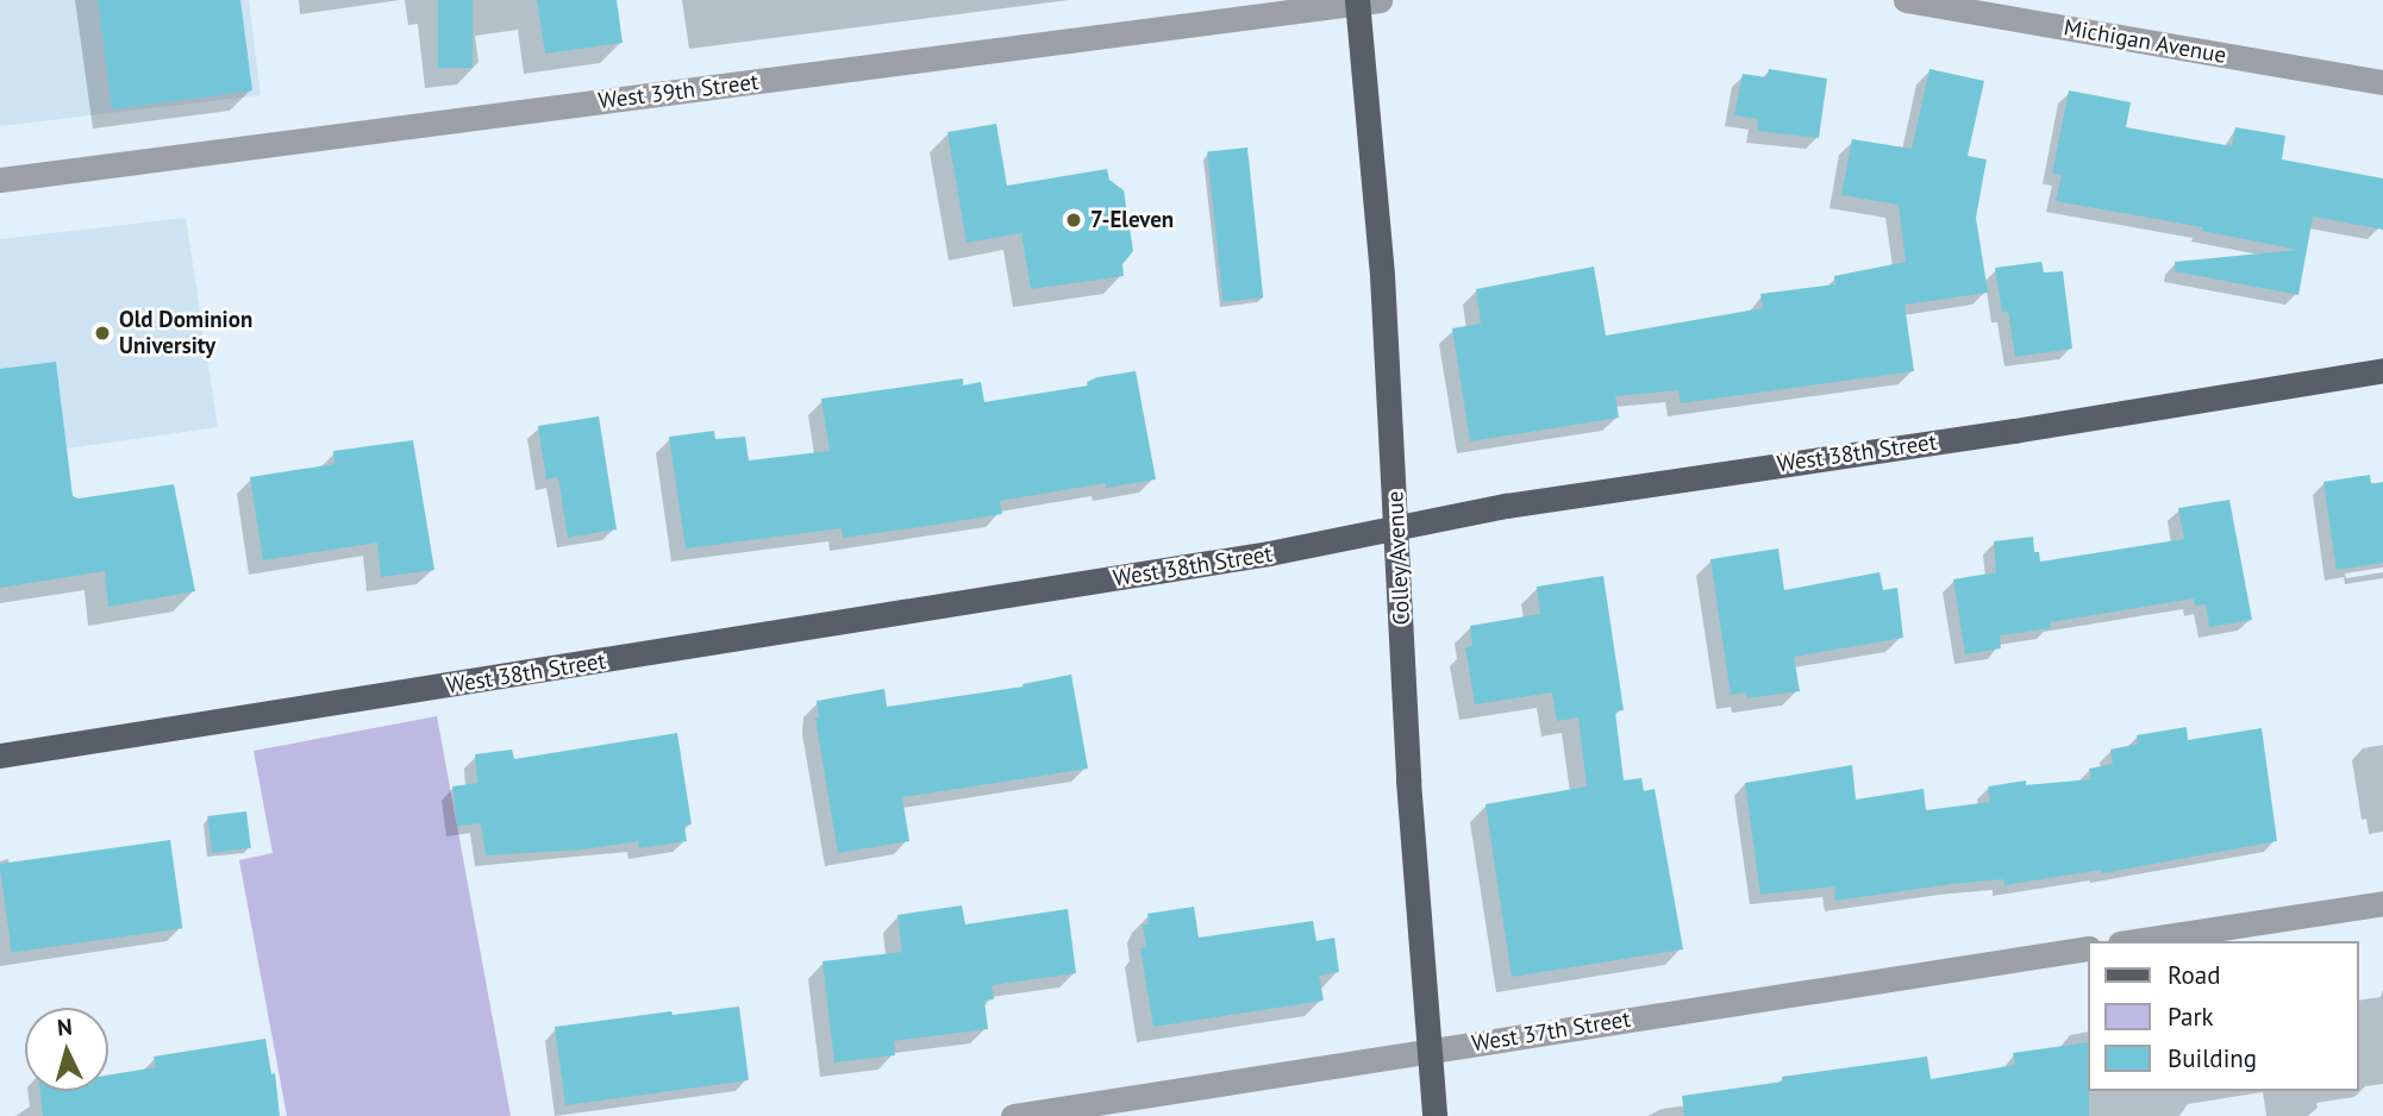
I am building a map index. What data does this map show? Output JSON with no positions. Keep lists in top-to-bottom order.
{
  "streets": {
    "main road": ["West 38th Street", "Colley Avenue"],
    "street": ["Michigan Avenue", "West 39th Street", "West 37th Street"]
  },
  "crossings": [
    ["West 39th Street", "Colley Avenue"],
    ["West 38th Street", "Colley Avenue"],
    ["Colley Avenue", "West 37th Street"]
  ],
  "places": ["7-Eleven", "Old Dominion University"],
  "legend": ["Road", "Park", "Building"],
  "north": "top"
}
